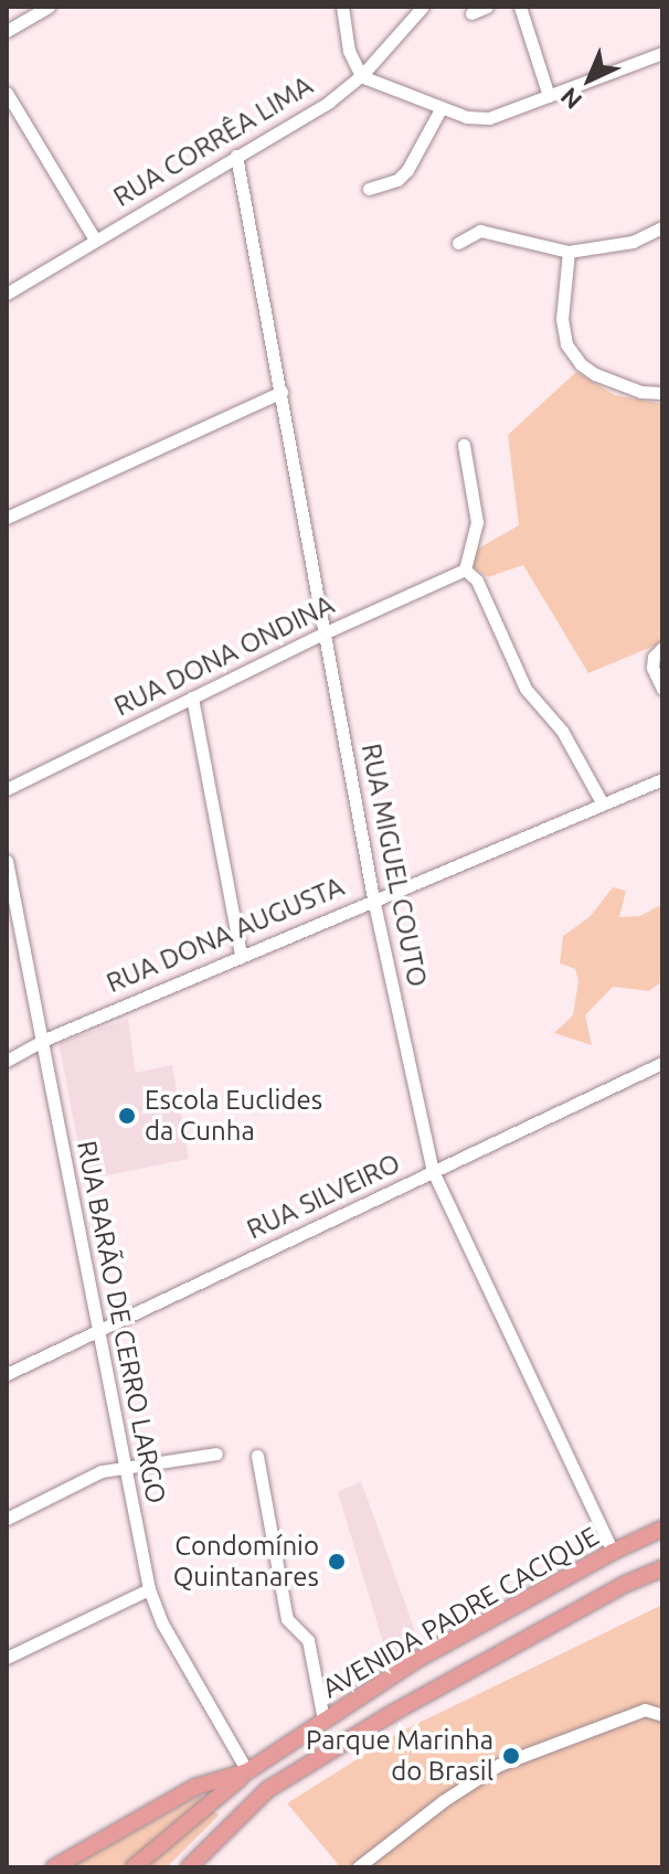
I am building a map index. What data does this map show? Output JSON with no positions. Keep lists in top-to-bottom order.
{
  "streets": {
    "main road": ["AVENIDA PADRE CACIQUE"],
    "street": [
      "RUA CORRÊA LIMA",
      "RUA DONA ONDINA",
      "RUA MIGUEL COUTO",
      "RUA DONA AUGUSTA",
      "RUA SILVEIRO",
      "RUA BARÃO DE CERRO LARGO"
    ]
  },
  "crossings": [
    ["RUA CORRÊA LIMA", "RUA MIGUEL COUTO"],
    ["RUA DONA ONDINA", "RUA MIGUEL COUTO"],
    ["RUA MIGUEL COUTO", "RUA DONA AUGUSTA"],
    ["RUA MIGUEL COUTO", "RUA SILVEIRO"],
    ["RUA MIGUEL COUTO", "AVENIDA PADRE CACIQUE"],
    ["RUA DONA AUGUSTA", "RUA BARÃO DE CERRO LARGO"],
    ["RUA SILVEIRO", "RUA BARÃO DE CERRO LARGO"],
    ["RUA BARÃO DE CERRO LARGO", "AVENIDA PADRE CACIQUE"]
  ],
  "places": ["Escola Euclides da Cunha", "Condomínio Quintanares", "Parque Marinha do Brasil"],
  "north": "bottom left"
}
